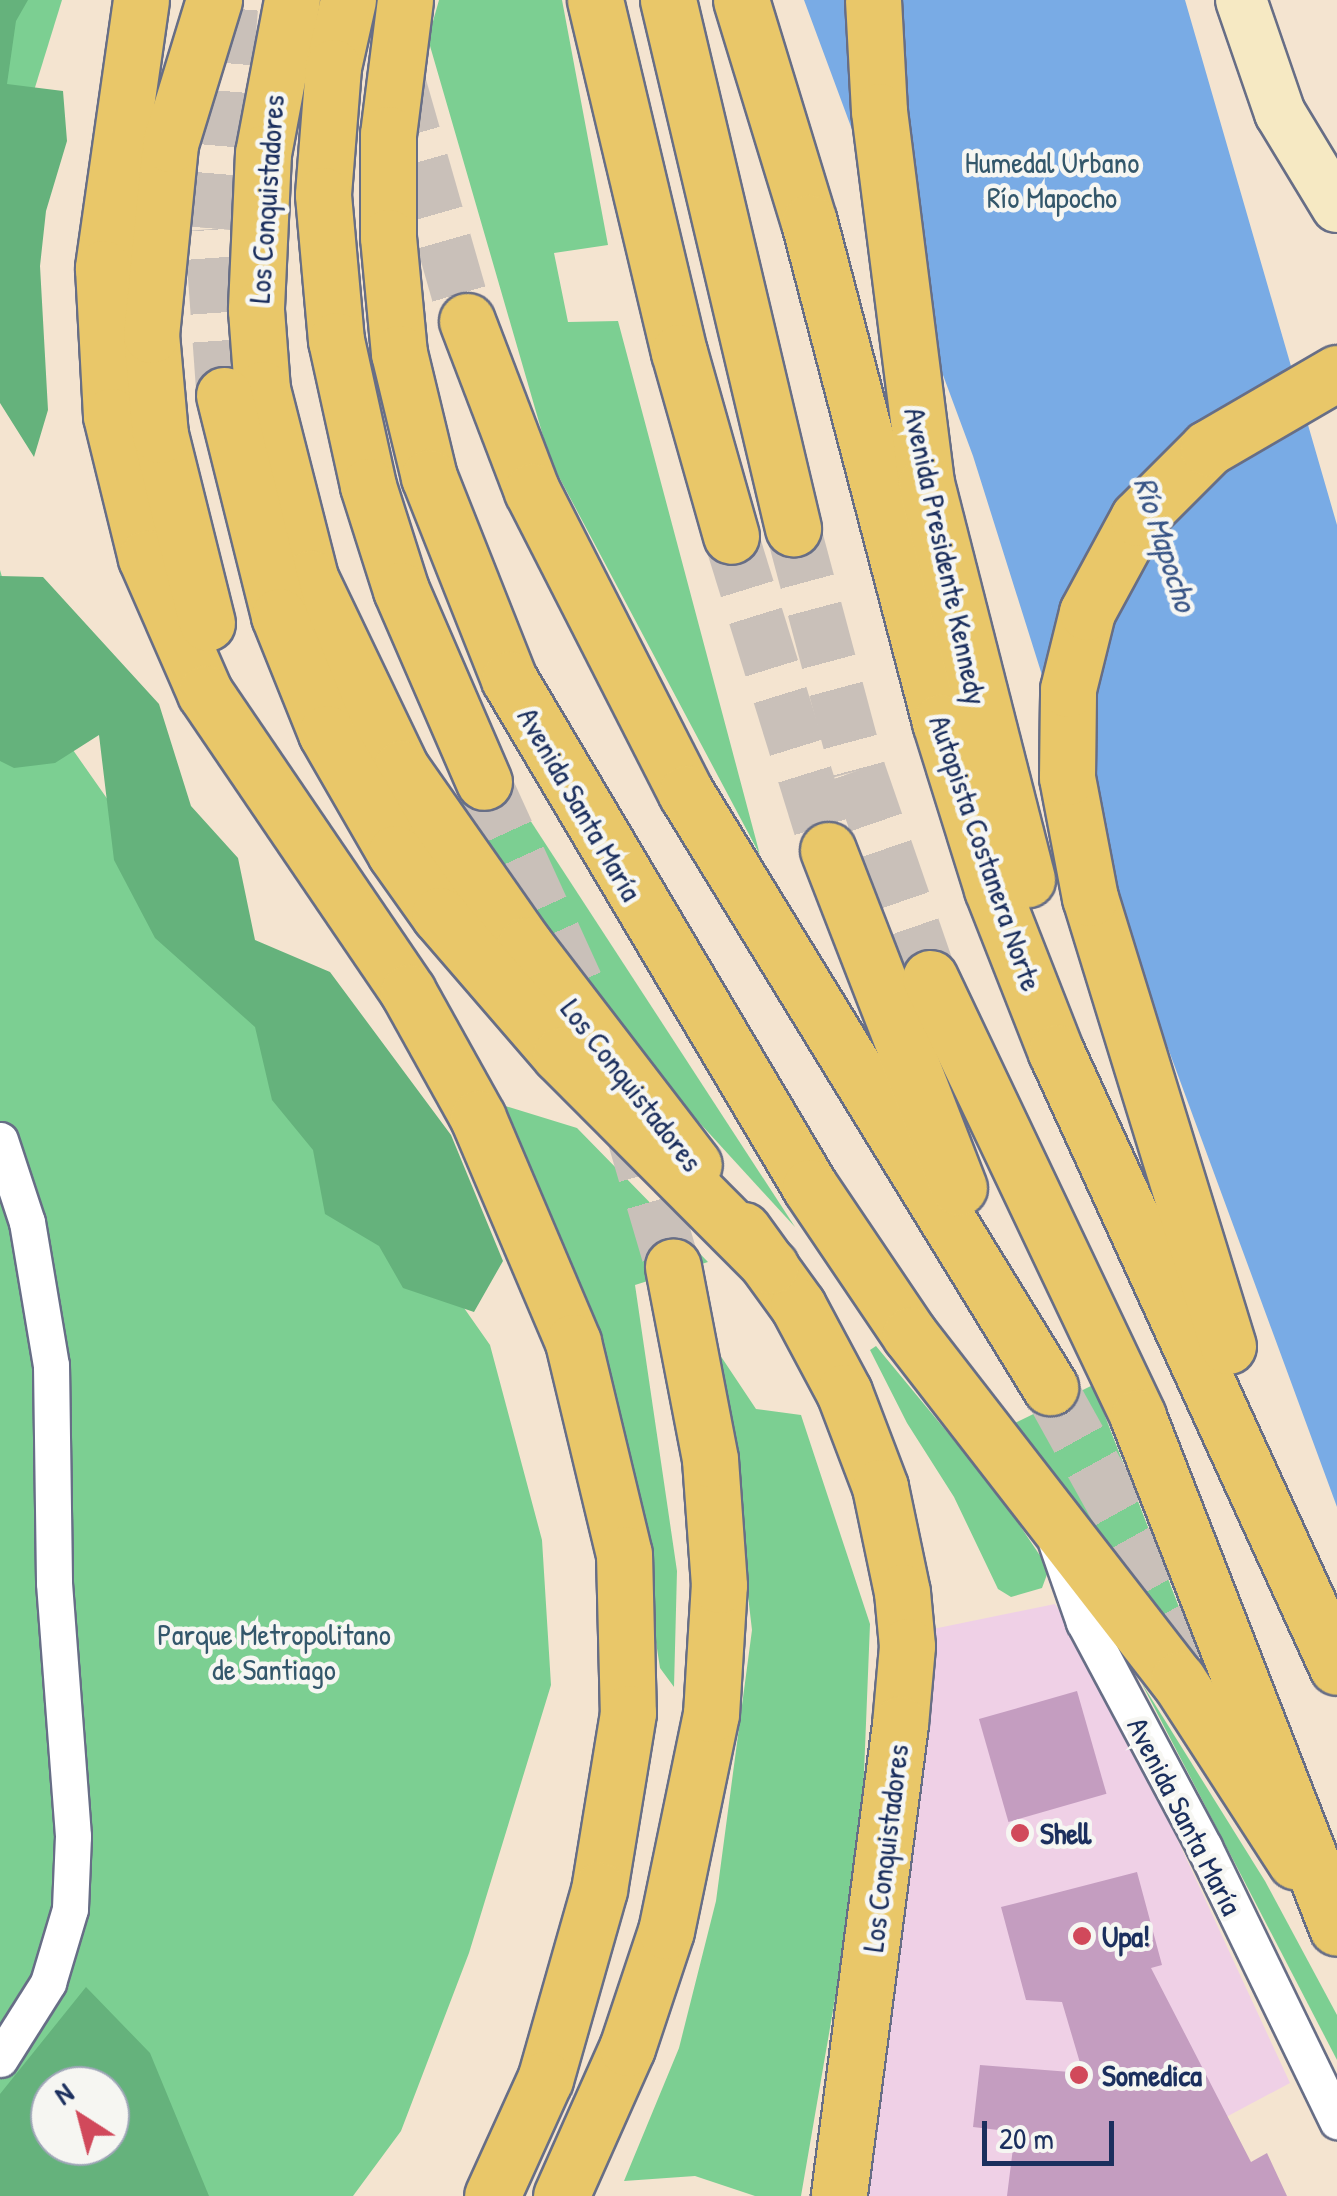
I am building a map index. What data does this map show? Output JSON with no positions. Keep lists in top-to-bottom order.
{
  "streets": {
    "main road": [
      "Los Conquistadores",
      "Avenida Presidente Kennedy",
      "Avenida Santa María",
      "Autopista Costanera Norte"
    ]
  },
  "crossings": [
    ["Avenida Presidente Kennedy", "Autopista Costanera Norte"]
  ],
  "water": ["Río Mapocho"],
  "parks": ["Humedal Urbano Río Mapocho", "Parque Metropolitano de Santiago"],
  "places": ["Shell", "Upa!", "Somedica"],
  "scale_bar": "20 m",
  "north": "top left"
}
